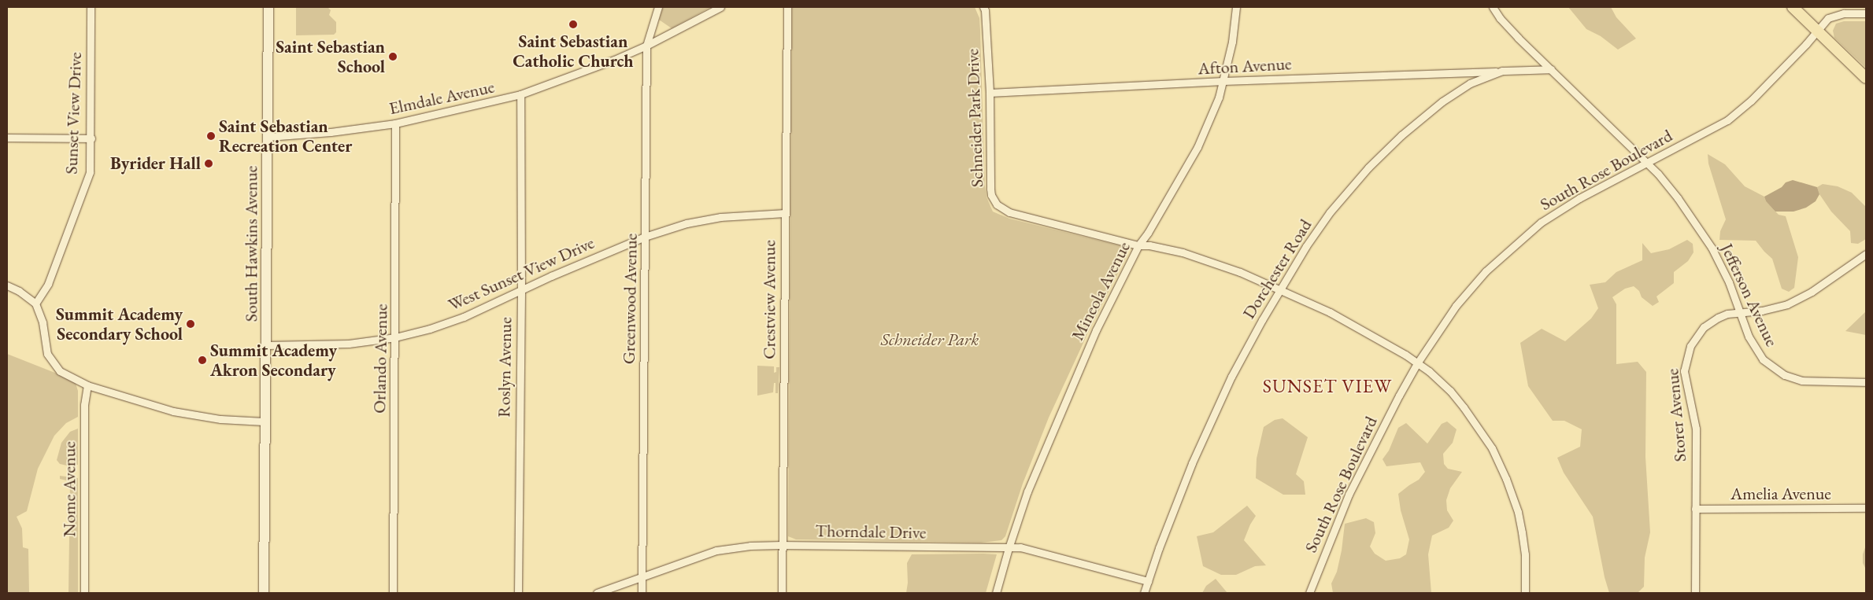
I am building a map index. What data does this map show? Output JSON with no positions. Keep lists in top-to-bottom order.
{
  "streets": {
    "main road": ["South Hawkins Avenue"],
    "street": [
      "Afton Avenue",
      "Elmdale Avenue",
      "Sunset View Drive",
      "Schneider Park Drive",
      "South Rose Boulevard",
      "Dorchester Road",
      "West Sunset View Drive",
      "Mineola Avenue",
      "Jefferson Avenue",
      "Greenwood Avenue",
      "Crestview Avenue",
      "Orlando Avenue",
      "Roslyn Avenue",
      "Storer Avenue",
      "Nome Avenue",
      "Amelia Avenue",
      "Thorndale Drive"
    ]
  },
  "crossings": [
    ["Afton Avenue", "Schneider Park Drive"],
    ["Afton Avenue", "Dorchester Road"],
    ["Afton Avenue", "Mineola Avenue"],
    ["Elmdale Avenue", "South Hawkins Avenue"],
    ["Elmdale Avenue", "Greenwood Avenue"],
    ["Elmdale Avenue", "Orlando Avenue"],
    ["Elmdale Avenue", "Roslyn Avenue"],
    ["Schneider Park Drive", "South Rose Boulevard"],
    ["Schneider Park Drive", "Dorchester Road"],
    ["Schneider Park Drive", "Mineola Avenue"],
    ["South Rose Boulevard", "Jefferson Avenue"],
    ["South Hawkins Avenue", "West Sunset View Drive"],
    ["Dorchester Road", "Jefferson Avenue"],
    ["Dorchester Road", "Thorndale Drive"],
    ["West Sunset View Drive", "Greenwood Avenue"],
    ["West Sunset View Drive", "Crestview Avenue"],
    ["West Sunset View Drive", "Orlando Avenue"],
    ["West Sunset View Drive", "Roslyn Avenue"],
    ["Mineola Avenue", "Thorndale Drive"],
    ["Jefferson Avenue", "Storer Avenue"],
    ["Greenwood Avenue", "Thorndale Drive"],
    ["Crestview Avenue", "Thorndale Drive"],
    ["Storer Avenue", "Amelia Avenue"]
  ],
  "districts": ["SUNSET VIEW"],
  "parks": ["Schneider Park"],
  "places": [
    "Saint Sebastian Catholic Church",
    "Saint Sebastian School",
    "Saint Sebastian Recreation Center",
    "Byrider Hall",
    "Summit Academy Secondary School",
    "Summit Academy Akron Secondary"
  ]
}
